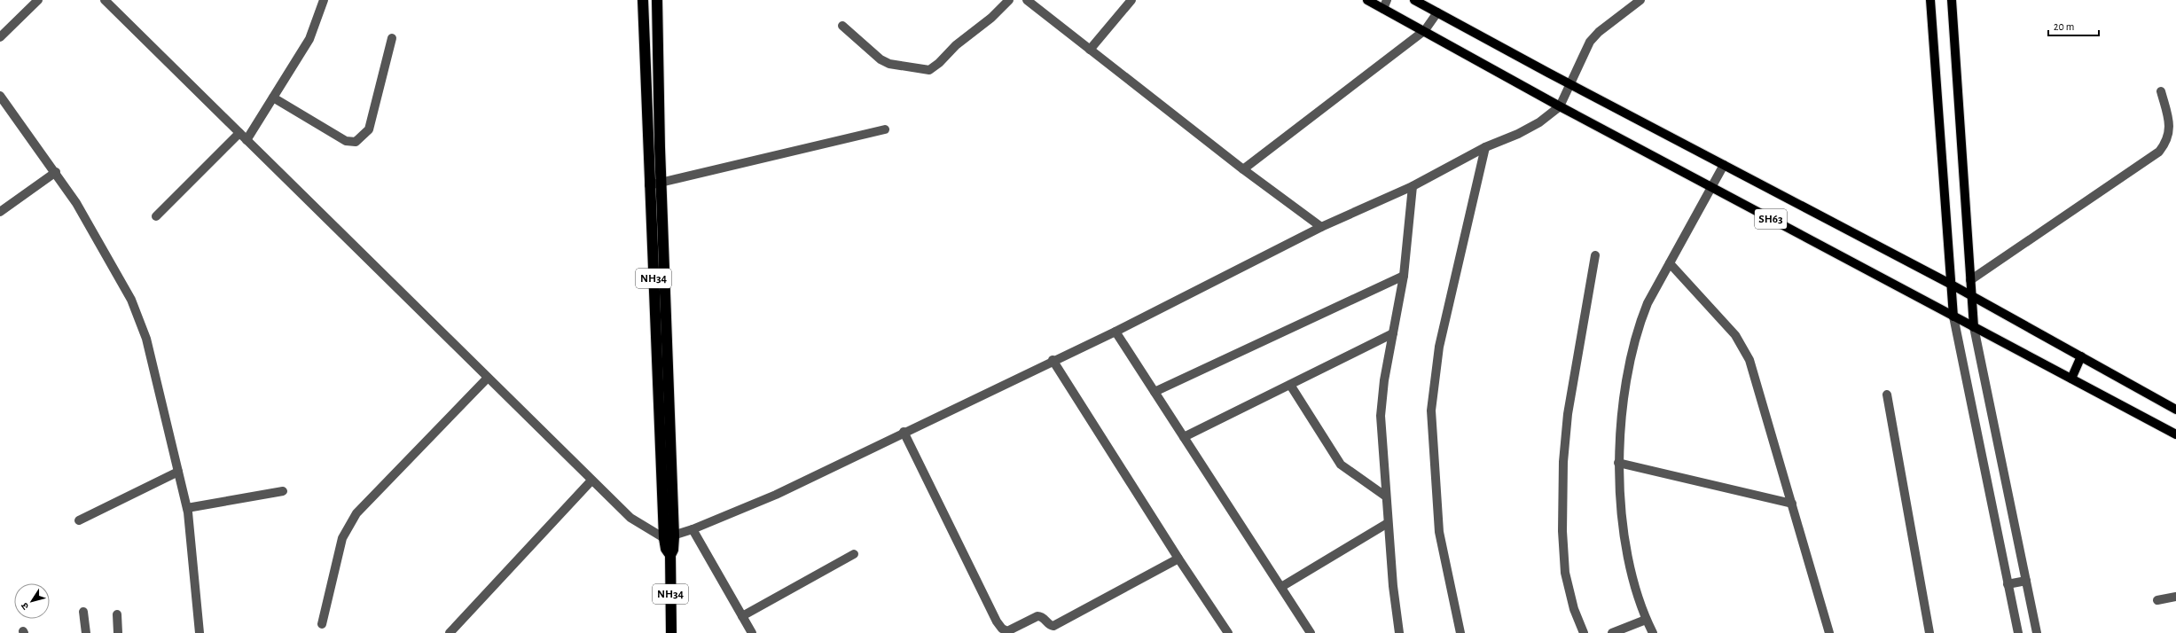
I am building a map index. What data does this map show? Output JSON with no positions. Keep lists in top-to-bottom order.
{
  "streets": {
    "highway": ["NH34"],
    "main road": ["SH63"]
  },
  "scale_bar": "20 m",
  "north": "bottom left"
}
